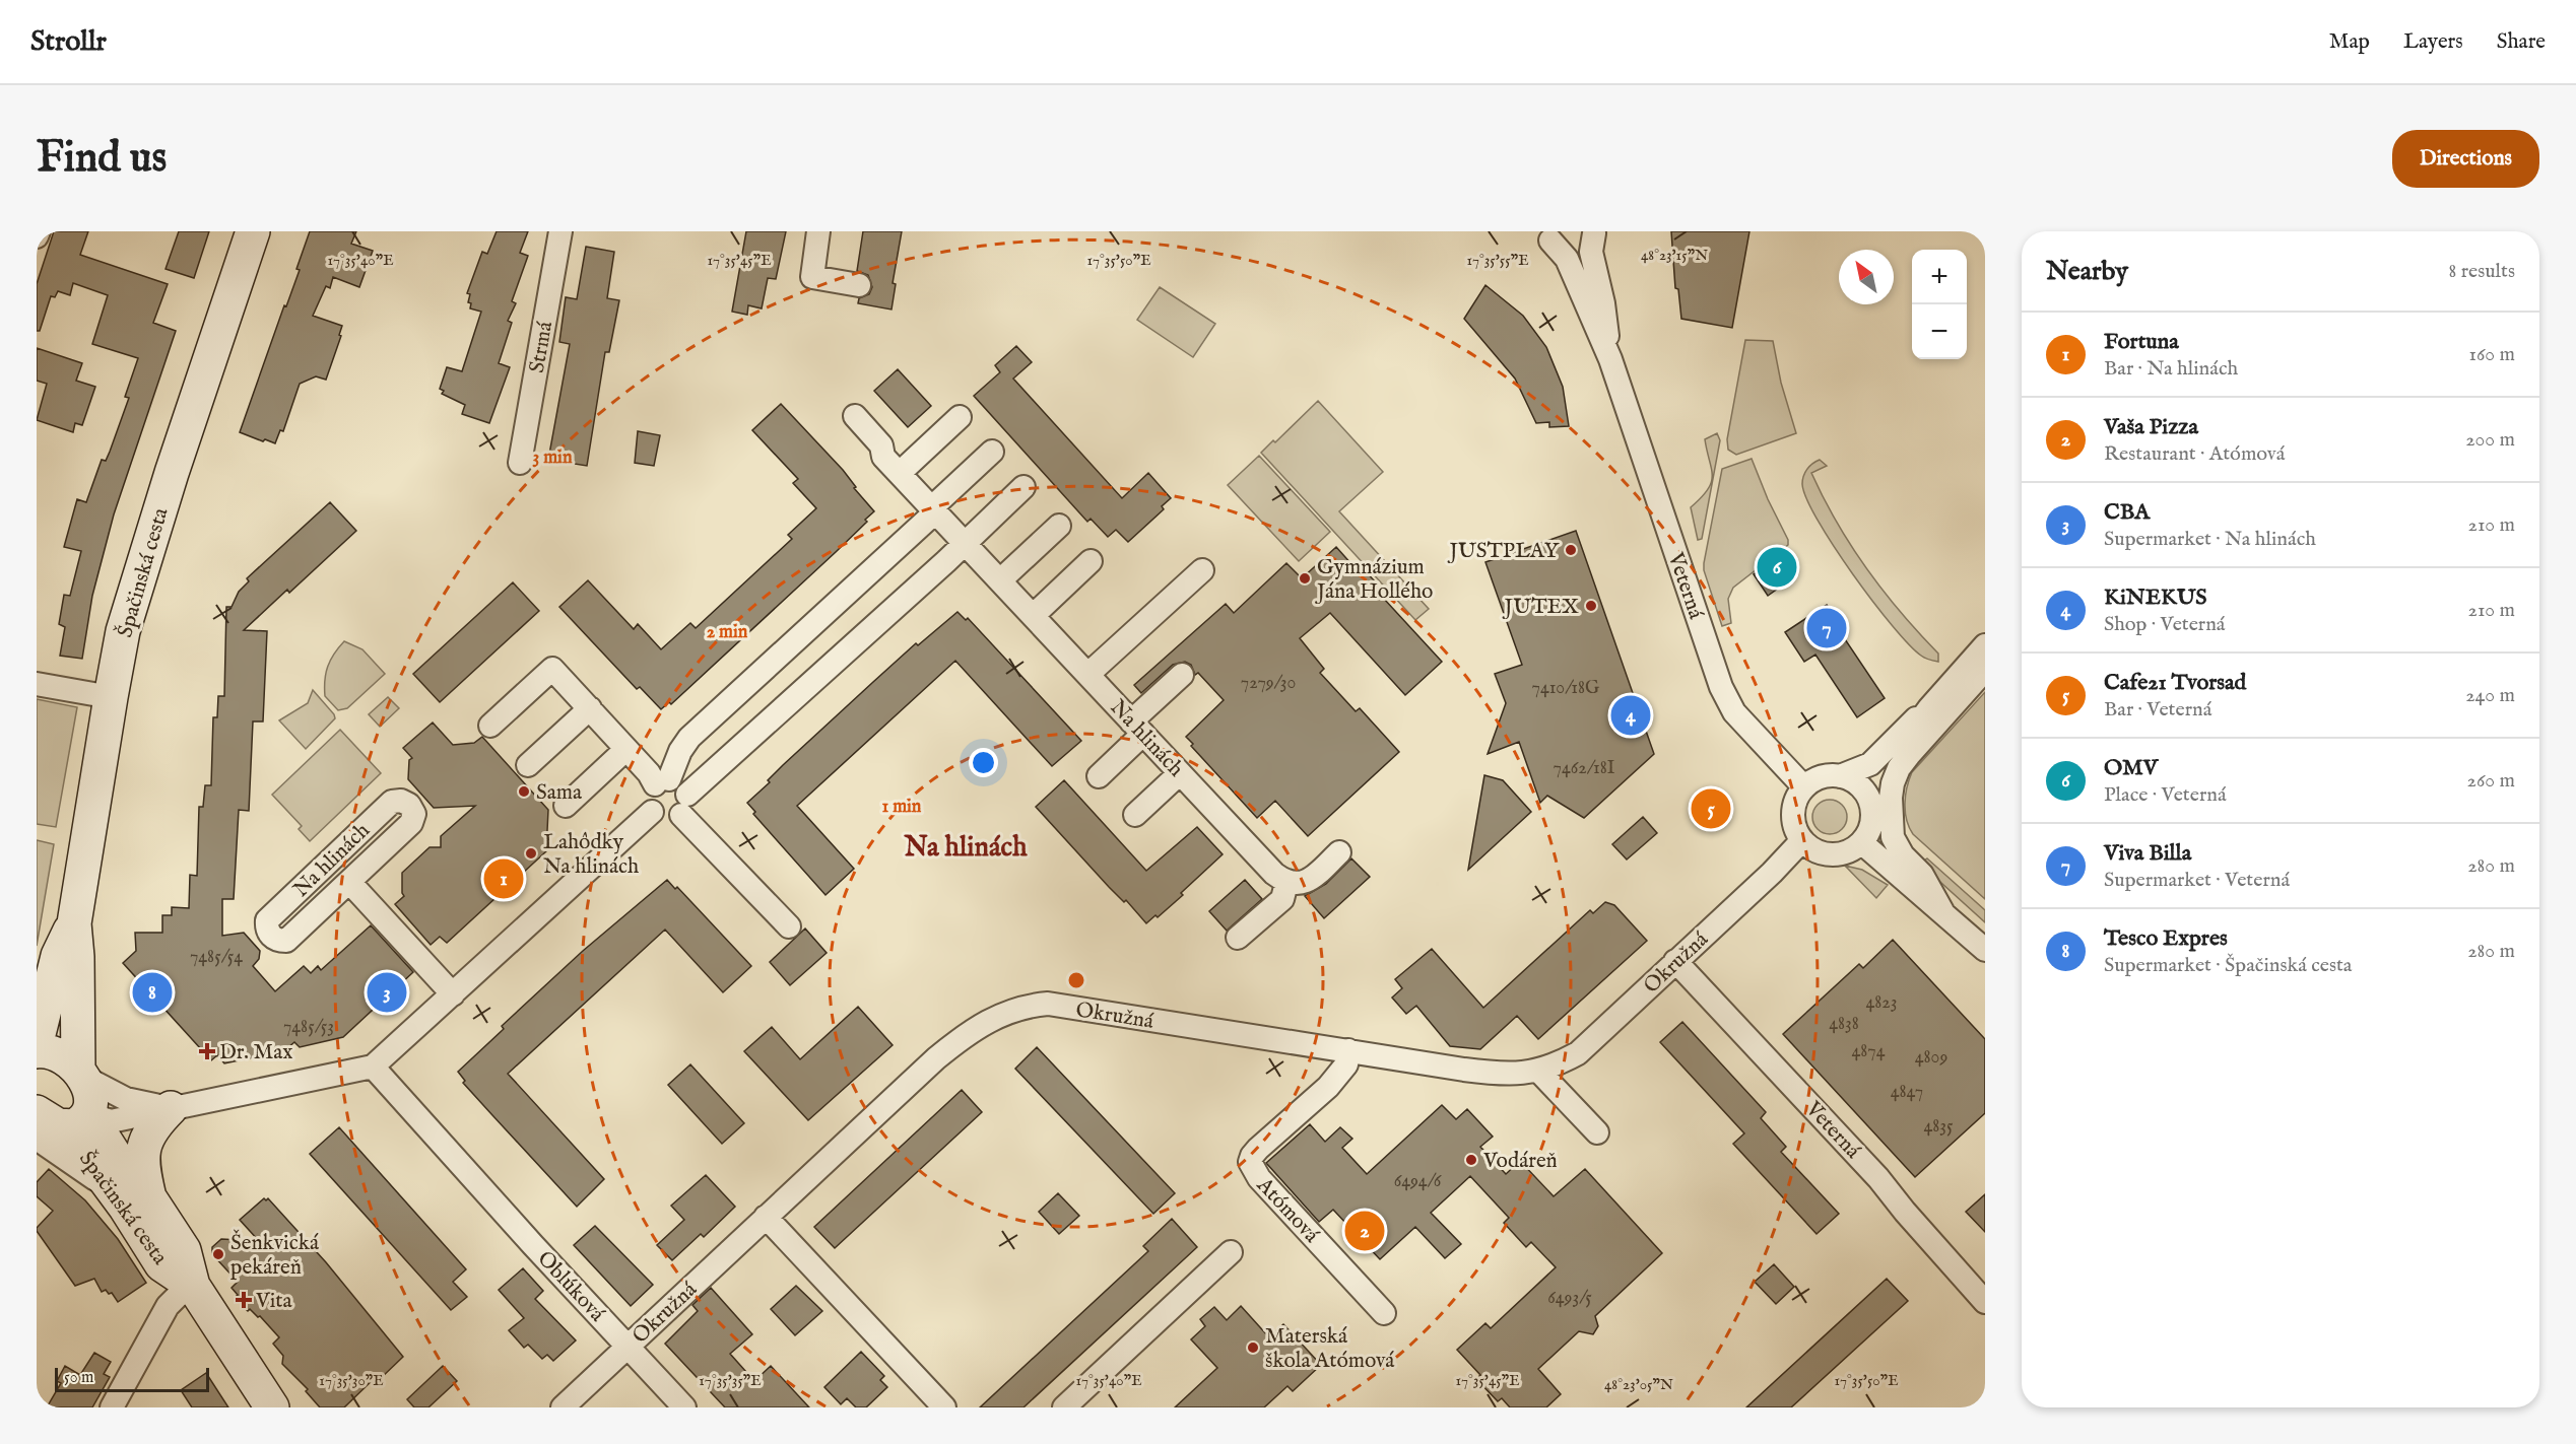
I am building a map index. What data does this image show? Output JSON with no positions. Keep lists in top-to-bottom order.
{
  "streets": {
    "street": [
      "Strmá",
      "Špačinská cesta",
      "Veterná",
      "Na hlinách",
      "Okružná",
      "Atómová",
      "Oblúková"
    ]
  },
  "crossings": [
    ["Veterná", "Okružná"],
    ["Okružná", "Atómová"],
    ["Okružná", "Oblúková"]
  ],
  "districts": ["Na hlinách"],
  "places": {
    "other": [
      "JUSTPLAY",
      "Gymnázium Jána Hollého",
      "JUTEX",
      "Sama",
      "Lahôdky Na hlinách",
      "Vodáreň",
      "Šenkvická pekáreň",
      "Materská škola Atómová"
    ],
    "health": ["Dr. Max", "Vita"]
  },
  "house_numbers": [
    "7279/30",
    "7410/18G",
    "7462/18I",
    "7485/54",
    "4823",
    "4838",
    "7485/53",
    "4874",
    "4809",
    "4847",
    "4835",
    "6494/6",
    "6493/5"
  ],
  "scale_bar": "50 m",
  "north": "top left",
  "page": {
    "header": "Strollr",
    "nav": ["Map", "Layers", "Share"],
    "buttons": "Directions",
    "title": "Find us",
    "heading": ["Nearby", "8 results"],
    "map_buttons": ["+", "−"],
    "list": [
      {
        "mark": "1",
        "name": "Fortuna",
        "note": "Bar · Na hlinách",
        "value": "160 m"
      },
      {
        "mark": "2",
        "name": "Vaša Pizza",
        "note": "Restaurant · Atómová",
        "value": "200 m"
      },
      {
        "mark": "3",
        "name": "CBA",
        "note": "Supermarket · Na hlinách",
        "value": "210 m"
      },
      {
        "mark": "4",
        "name": "KiNEKUS",
        "note": "Shop · Veterná",
        "value": "210 m"
      },
      {
        "mark": "5",
        "name": "Cafe21 Tvorsad",
        "note": "Bar · Veterná",
        "value": "240 m"
      },
      {
        "mark": "6",
        "name": "OMV",
        "note": "Place · Veterná",
        "value": "260 m"
      },
      {
        "mark": "7",
        "name": "Viva Billa",
        "note": "Supermarket · Veterná",
        "value": "280 m"
      },
      {
        "mark": "8",
        "name": "Tesco Expres",
        "note": "Supermarket · Špačinská cesta",
        "value": "280 m"
      }
    ],
    "pins": [
      "6",
      "7",
      "4",
      "5",
      "1",
      "3",
      "8",
      "2"
    ],
    "scale": "50 m"
  },
  "coordinates": [
    "48°23'15\"N",
    "17°35'40\"E",
    "17°35'45\"E",
    "17°35'50\"E",
    "17°35'55\"E",
    "17°35'30\"E",
    "17°35'35\"E",
    "48°23'05\"N"
  ],
  "rings": ["3 min", "2 min", "1 min"]
}
